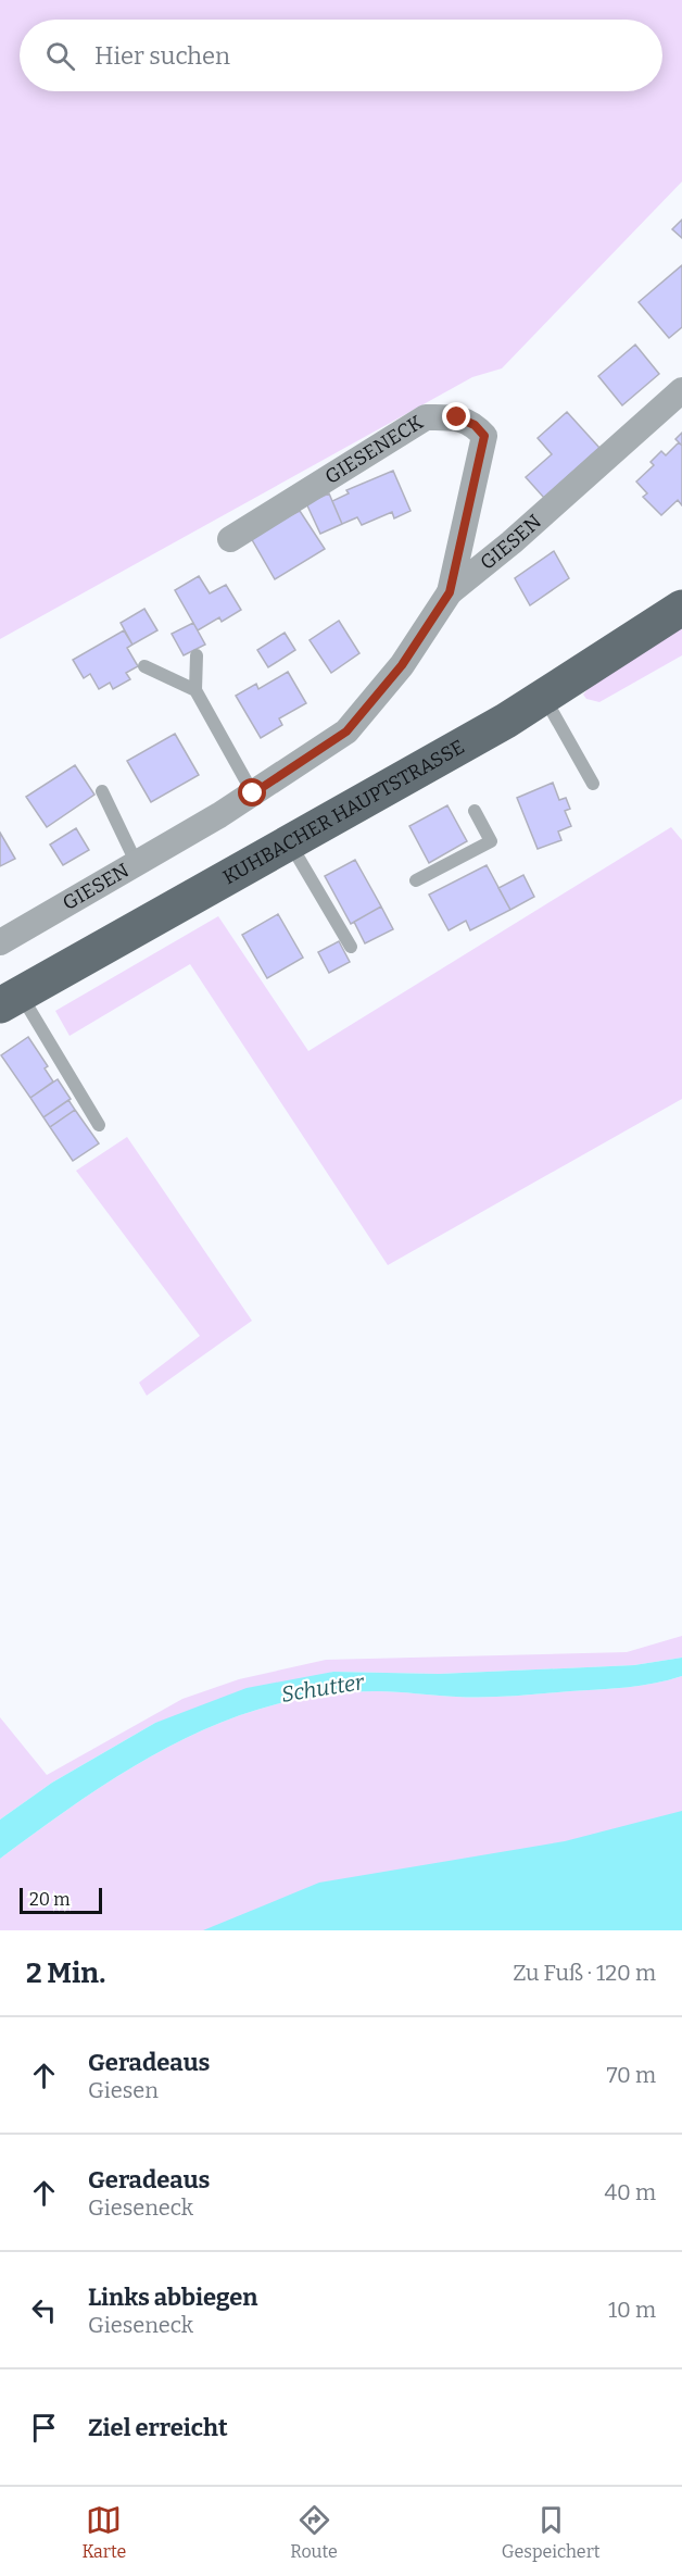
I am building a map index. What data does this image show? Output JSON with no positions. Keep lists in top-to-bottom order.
{
  "streets": {
    "main road": ["KUHBACHER HAUPTSTRASSE"],
    "street": ["GIESENECK", "GIESEN"]
  },
  "crossings": [
    ["GIESENECK", "GIESEN"]
  ],
  "water": ["Schutter"],
  "scale_bar": "20 m",
  "page": {
    "search": "Hier suchen",
    "scale": "20 m",
    "heading": ["2 Min.", "Zu Fuß · 120 m"],
    "list": [
      ["Geradeaus", "Giesen", "70 m"],
      ["Geradeaus", "Gieseneck", "40 m"],
      ["Links abbiegen", "Gieseneck", "10 m"],
      "Ziel erreicht"
    ],
    "nav": ["Karte", "Route", "Gespeichert"]
  }
}
